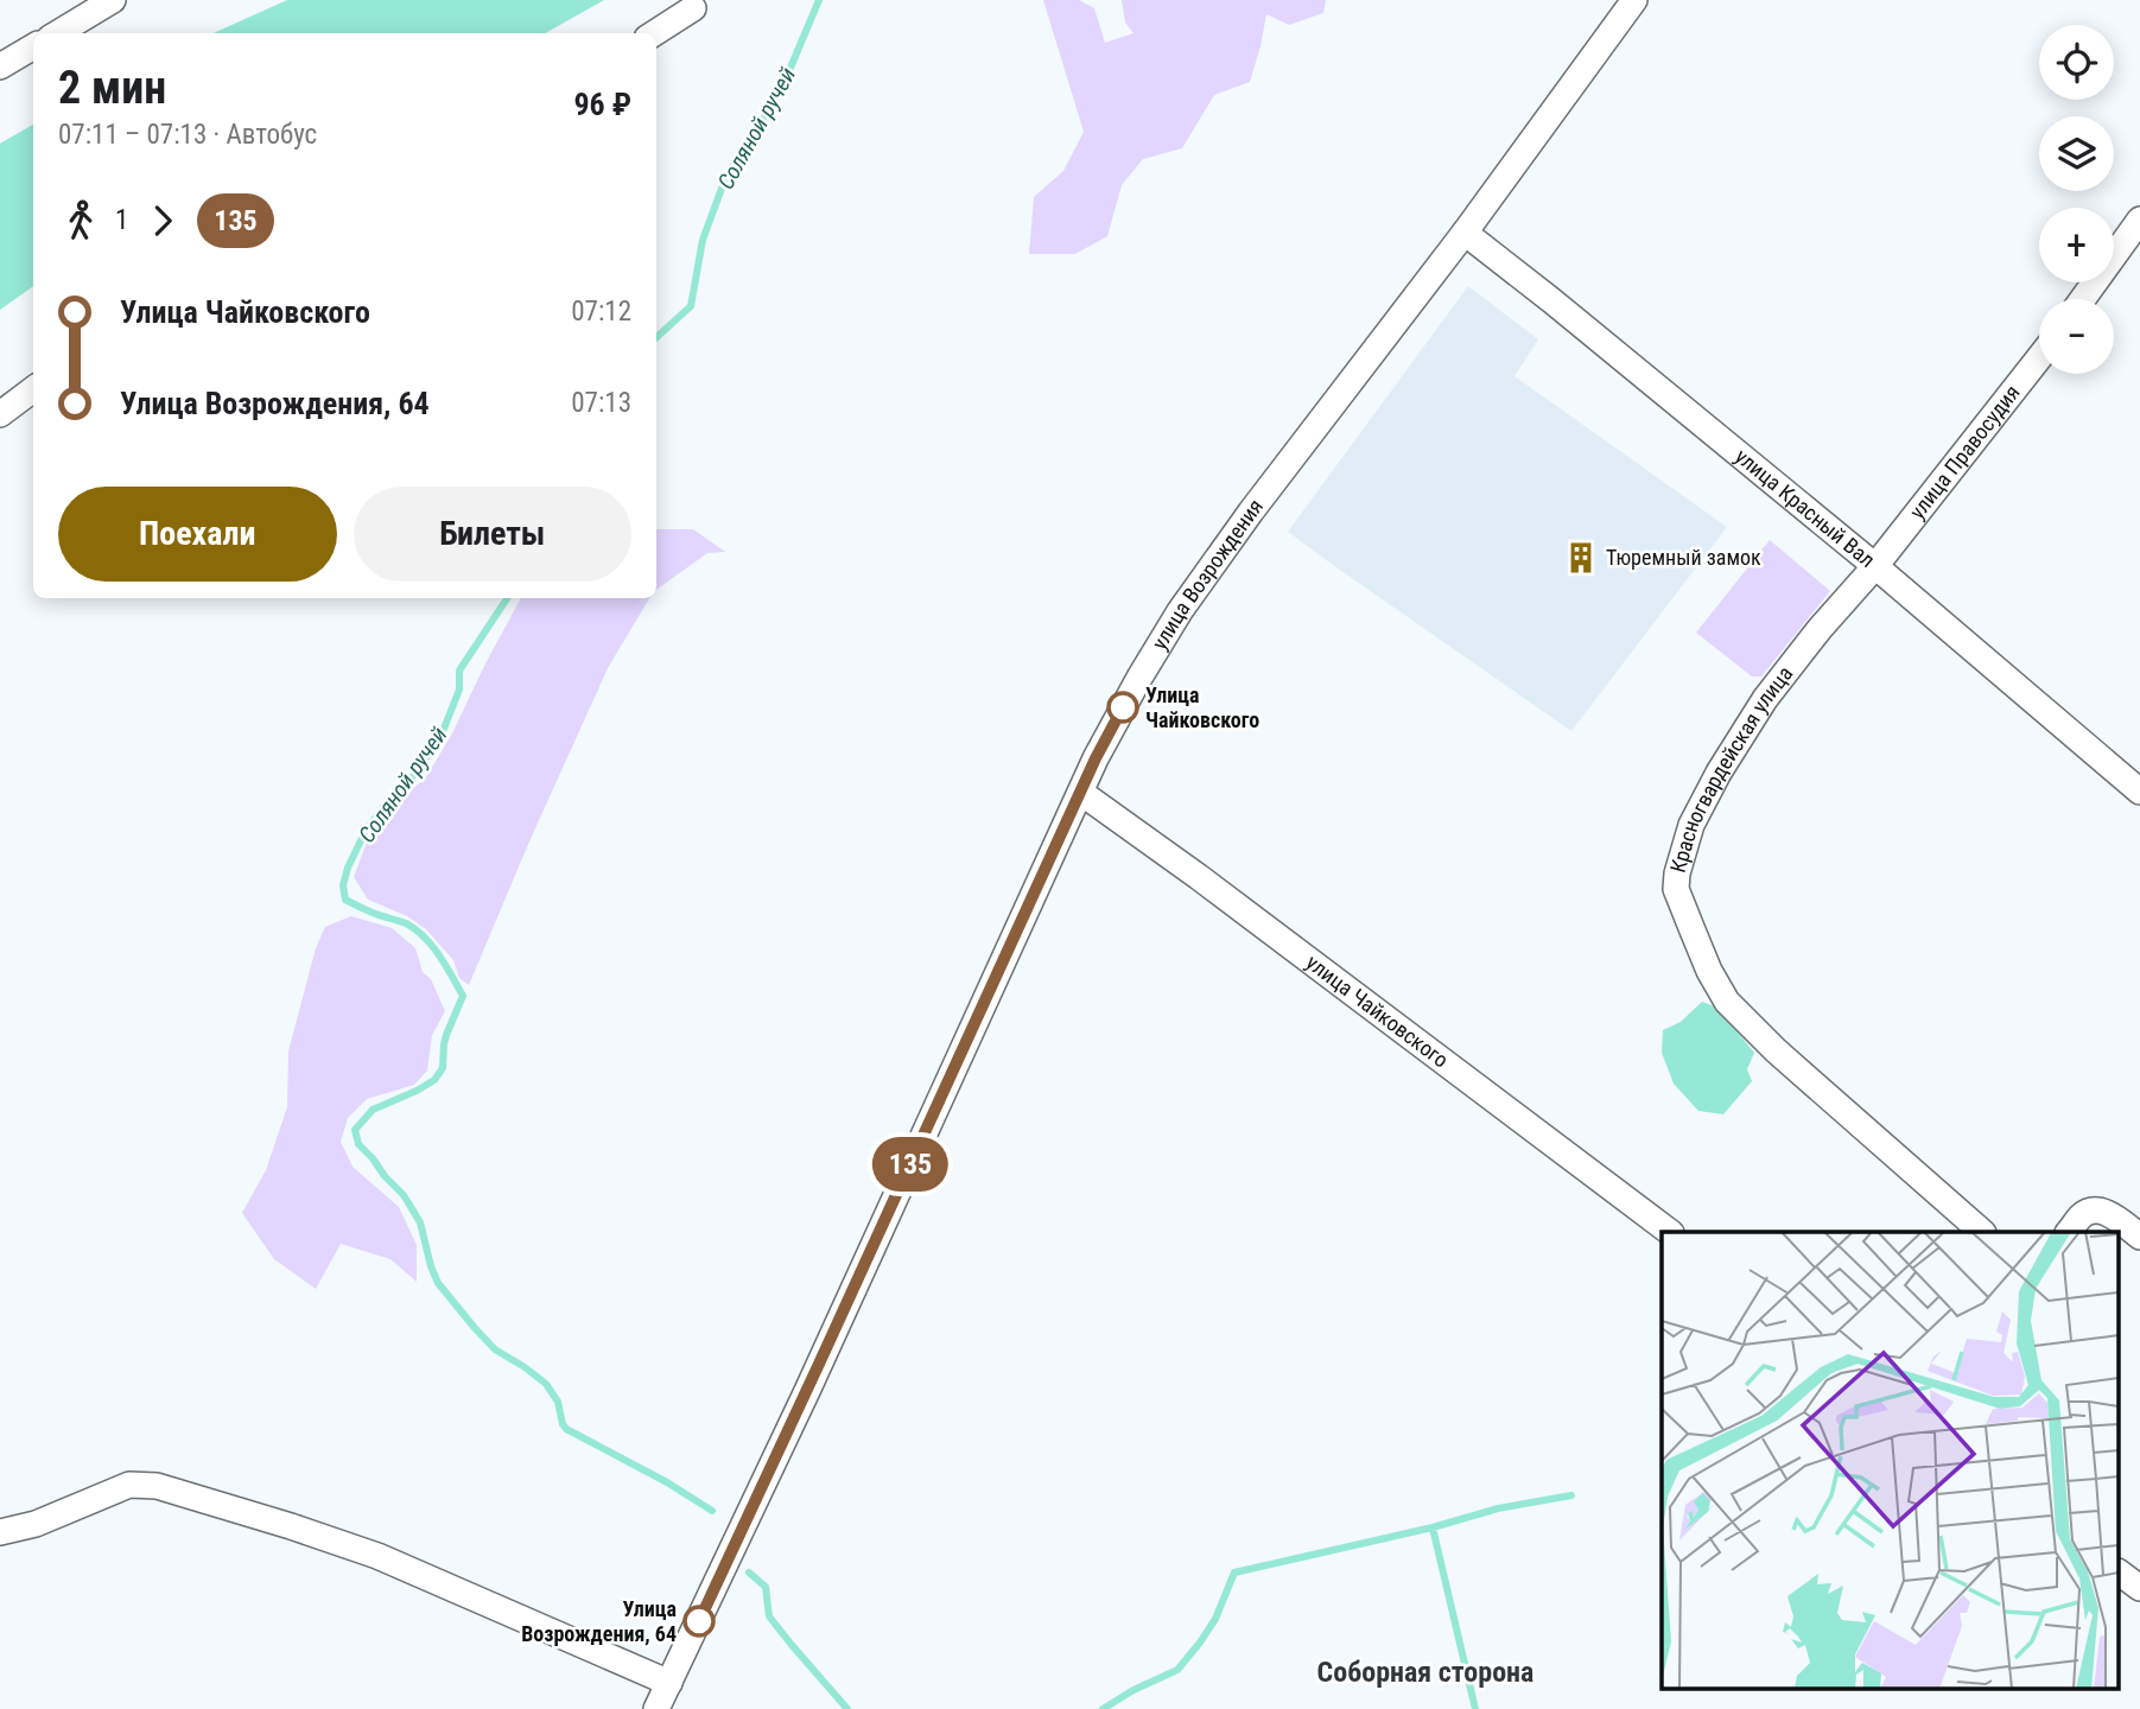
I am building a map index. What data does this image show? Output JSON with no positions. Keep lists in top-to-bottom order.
{
  "streets": {
    "street": [
      "улица Правосудия",
      "улица Красный Вал",
      "улица Возрождения",
      "Красногвардейская улица",
      "улица Чайковского"
    ]
  },
  "crossings": [
    ["улица Правосудия", "улица Красный Вал"],
    ["улица Правосудия", "Красногвардейская улица"],
    ["улица Красный Вал", "улица Возрождения"],
    ["улица Красный Вал", "Красногвардейская улица"],
    ["улица Возрождения", "улица Чайковского"]
  ],
  "districts": ["Соборная сторона"],
  "water": ["Соляной ручей"],
  "places": {
    "building": ["Тюремный замок"],
    "other": ["Улица Чайковского", "Улица Возрождения, 64"]
  },
  "lines": ["bus line 135"],
  "page": {
    "on_map": "135",
    "map_buttons": ["+", "−"],
    "heading": ["2 мин", "07:11 – 07:13 · Автобус", "96 ₽"],
    "legs": ["1", "135"],
    "list": [
      {
        "name": "Улица Чайковского",
        "value": "07:12"
      },
      {
        "name": "Улица Возрождения, 64",
        "value": "07:13"
      }
    ],
    "buttons": ["Поехали", "Билеты"]
  }
}
